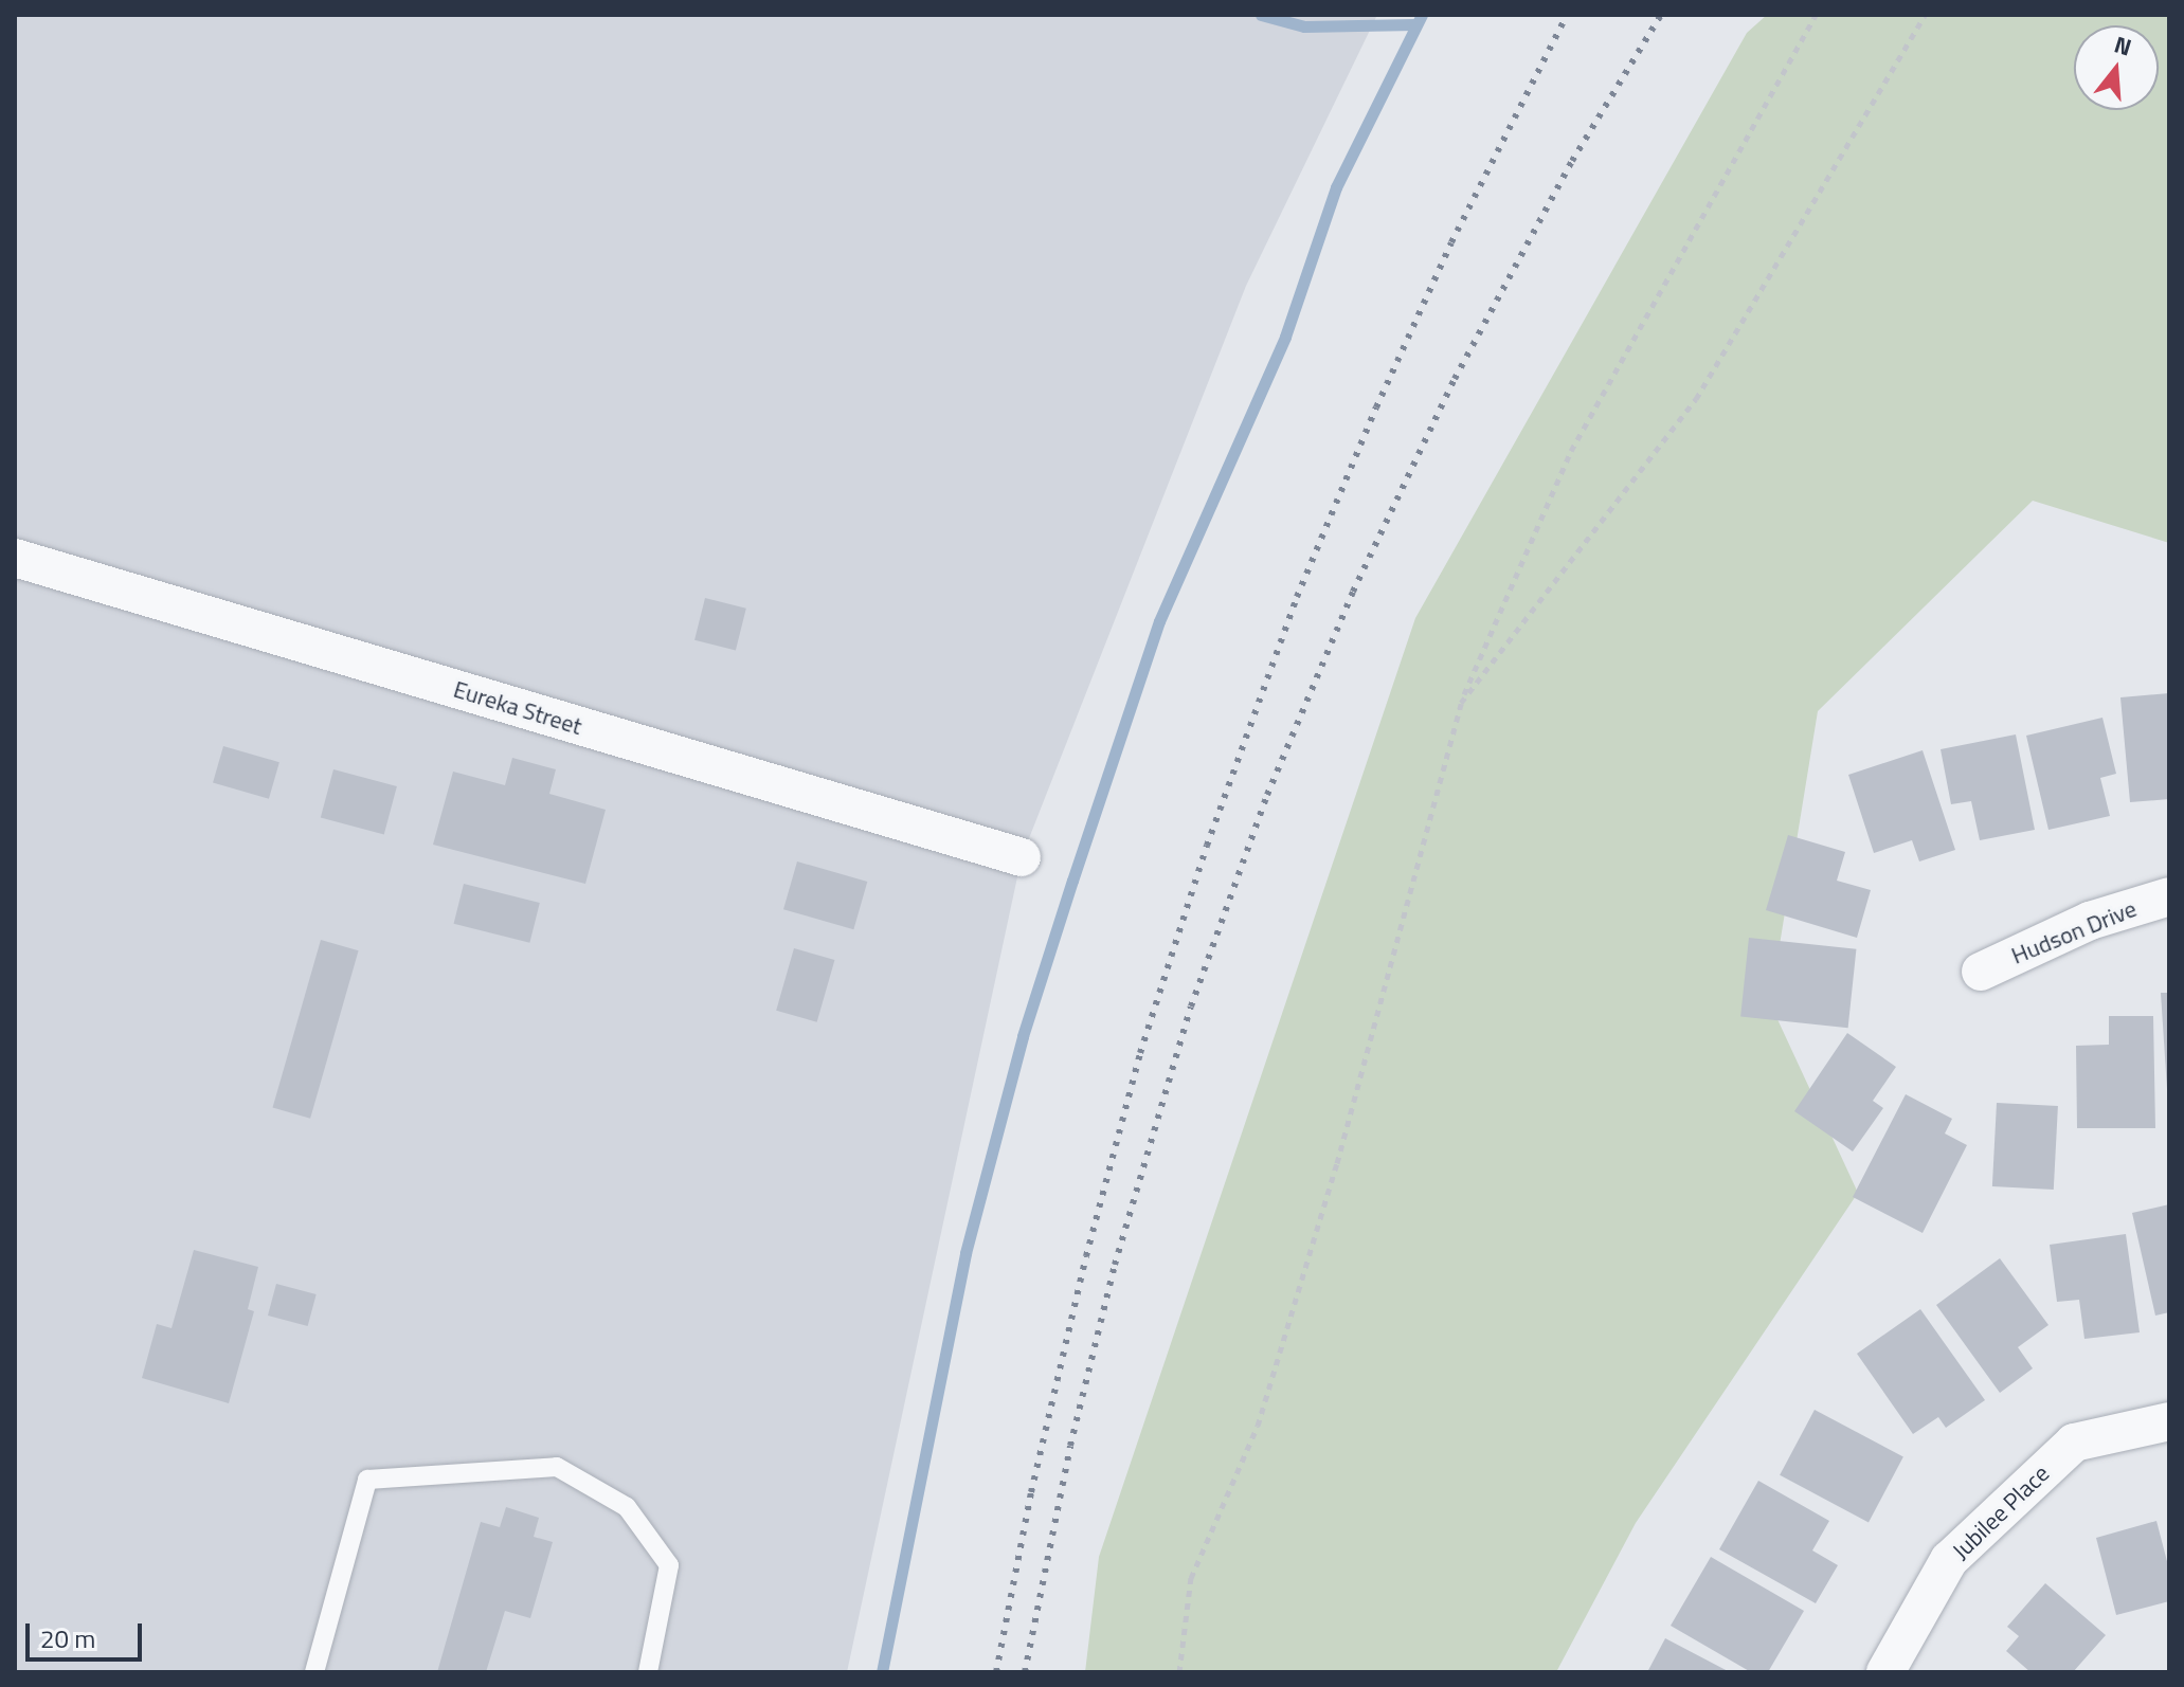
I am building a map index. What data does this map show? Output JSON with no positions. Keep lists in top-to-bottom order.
{
  "streets": {
    "street": ["Eureka Street", "Hudson Drive", "Jubilee Place"]
  },
  "scale_bar": "20 m",
  "north": "top"
}
